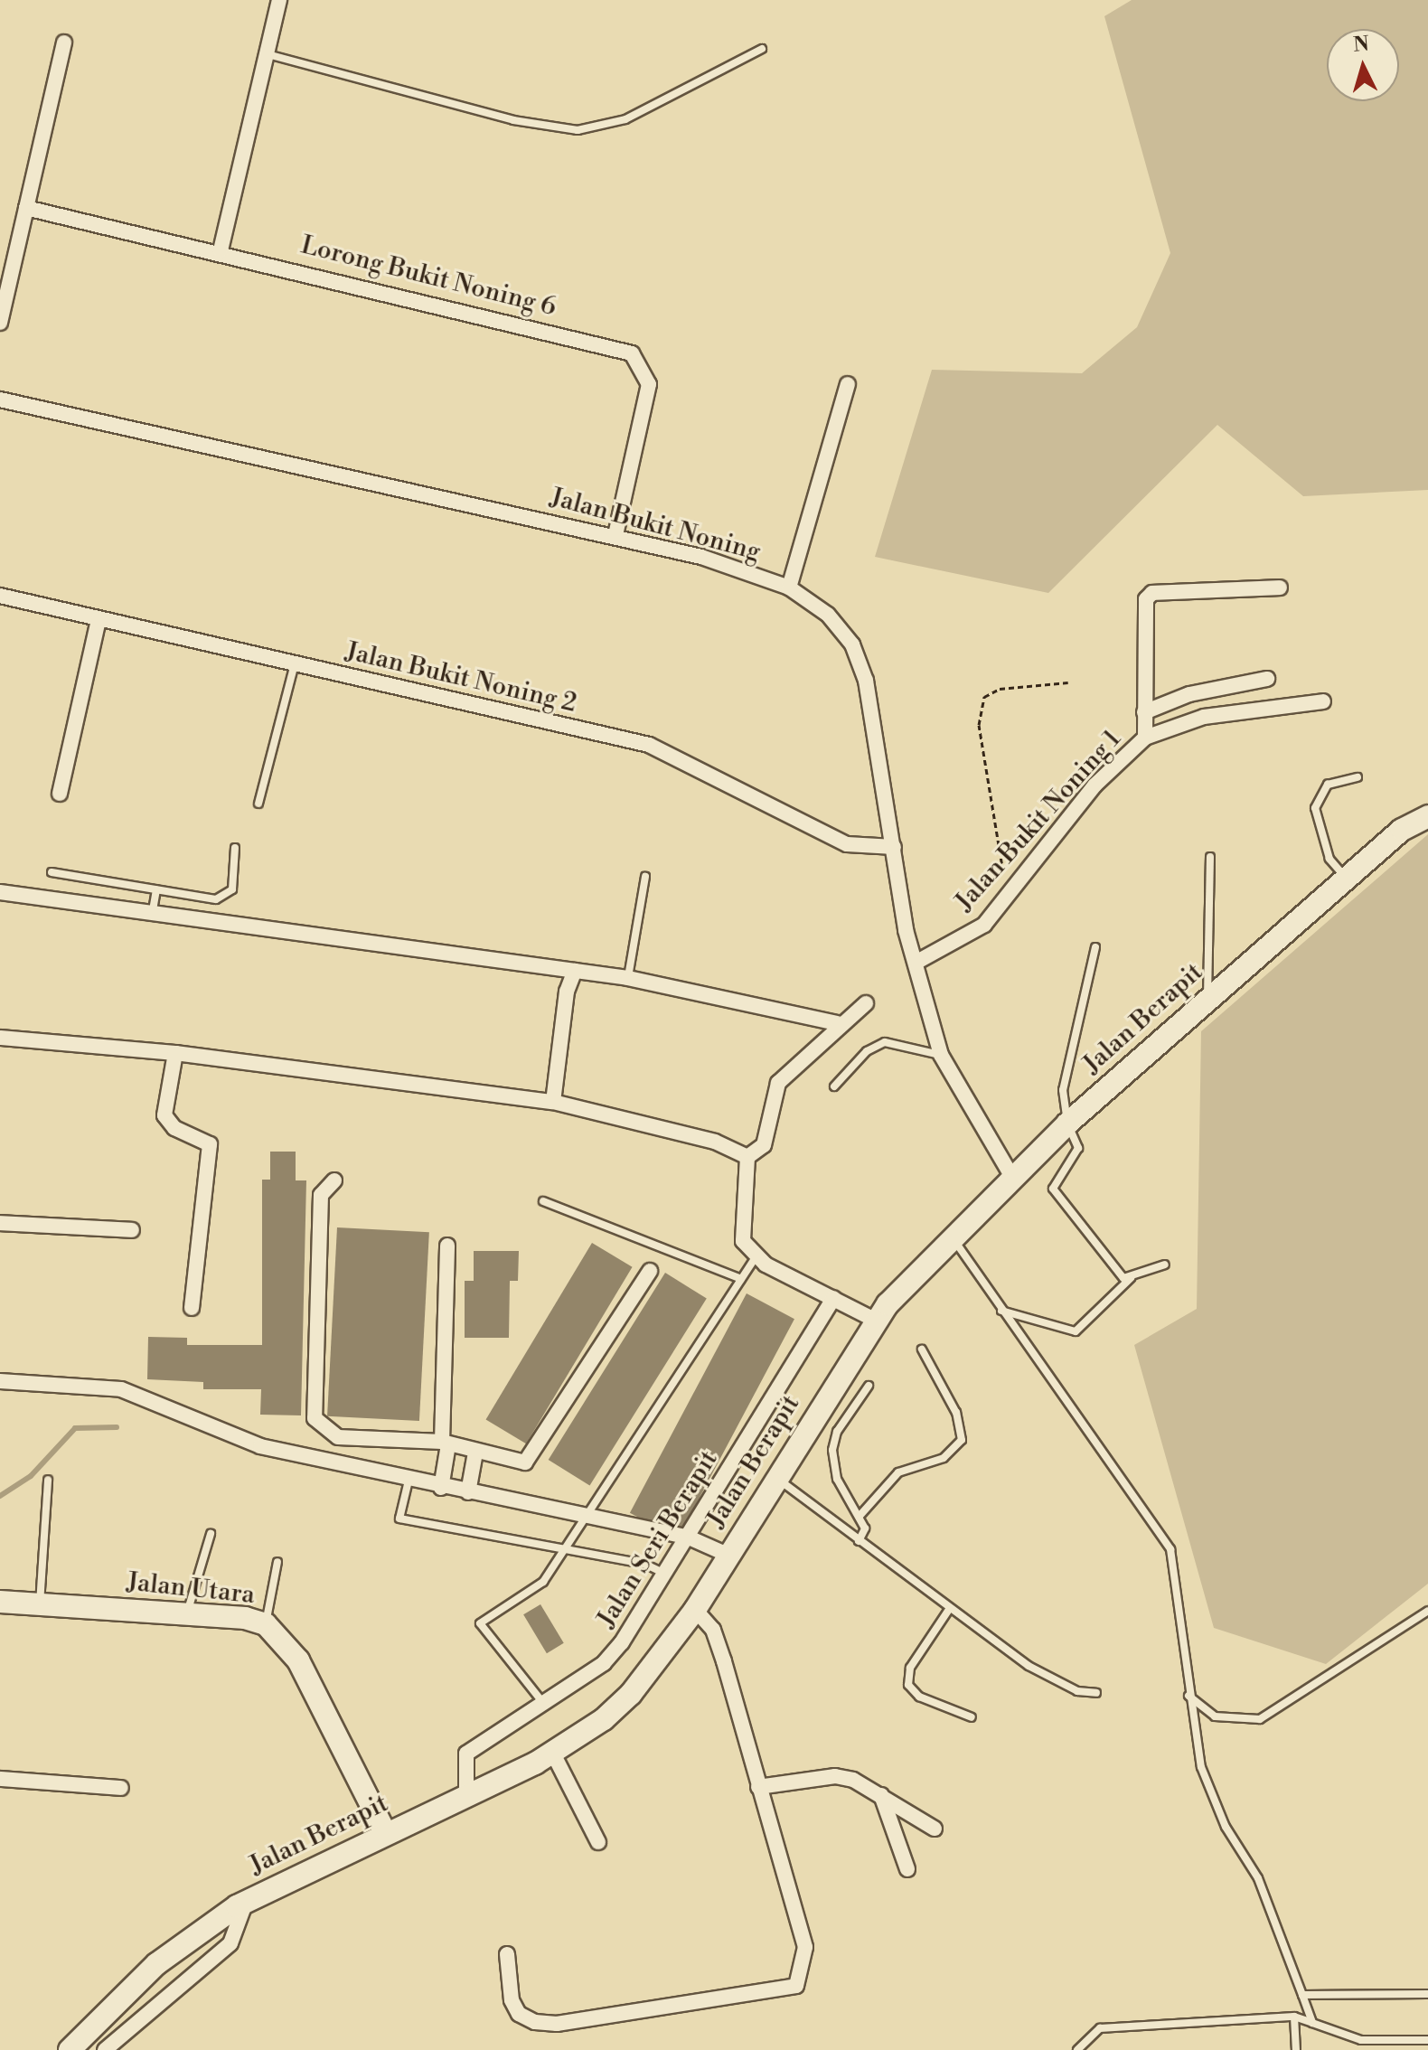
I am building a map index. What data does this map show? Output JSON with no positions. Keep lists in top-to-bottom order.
{
  "streets": {
    "main road": ["Jalan Berapit", "Jalan Utara"],
    "street": [
      "Lorong Bukit Noning 6",
      "Jalan Bukit Noning",
      "Jalan Bukit Noning 2",
      "Jalan Bukit Noning 1",
      "Jalan Seri Berapit"
    ]
  },
  "crossings": [
    ["Lorong Bukit Noning 6", "Jalan Bukit Noning"],
    ["Jalan Bukit Noning", "Jalan Bukit Noning 2"],
    ["Jalan Bukit Noning", "Jalan Bukit Noning 1"],
    ["Jalan Bukit Noning", "Jalan Berapit"],
    ["Jalan Berapit", "Jalan Seri Berapit"],
    ["Jalan Berapit", "Jalan Utara"]
  ],
  "north": "top"
}
